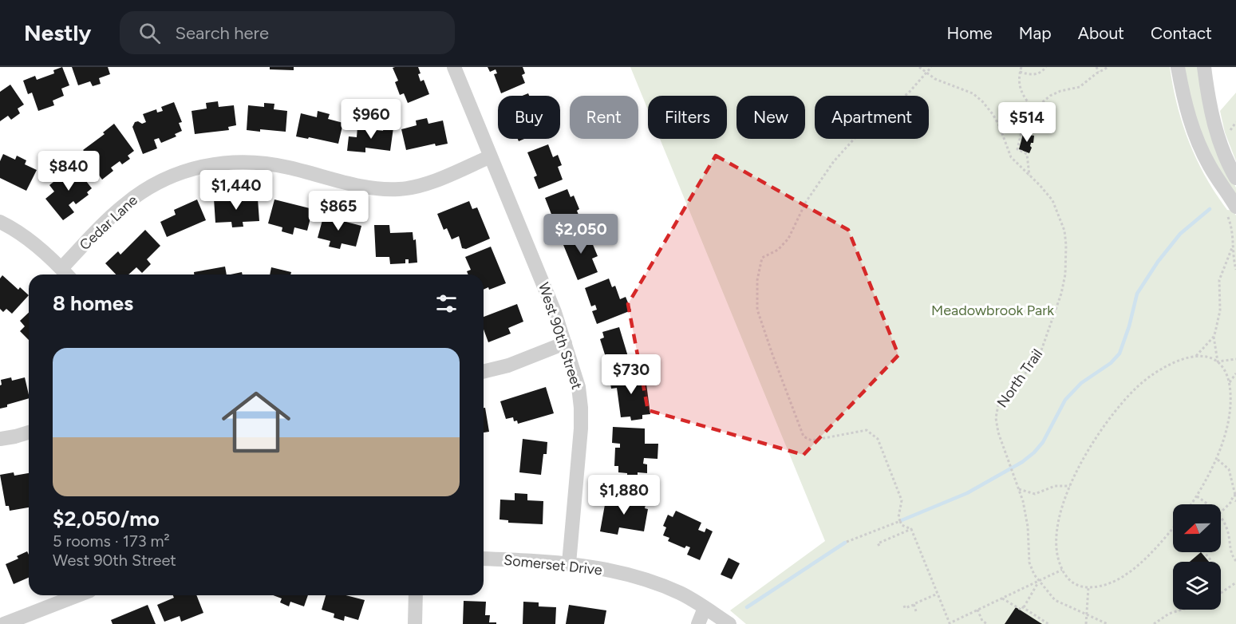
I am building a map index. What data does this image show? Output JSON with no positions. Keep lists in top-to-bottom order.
{
  "streets": {
    "street": ["Cedar Lane", "West 90th Street", "Somerset Drive"],
    "path": ["North Trail"]
  },
  "crossings": [
    ["Cedar Lane", "West 90th Street"],
    ["West 90th Street", "Somerset Drive"]
  ],
  "parks": ["Meadowbrook Park"],
  "north": "left",
  "page": {
    "header": "Nestly",
    "search": "Search here",
    "nav": [
      "Home",
      "Map",
      "About",
      "Contact"
    ],
    "chip": [
      "Buy",
      "Rent",
      "Filters",
      "New",
      "Apartment"
    ],
    "price": [
      "$960",
      "$514",
      "$840",
      "$1,440",
      "$865",
      "$2,050",
      "$730",
      "$1,880"
    ],
    "heading": "8 homes",
    "list": [
      {
        "name": "$2,050/mo",
        "note": "5 rooms · 173 m² · West 90th Street"
      }
    ]
  }
}
